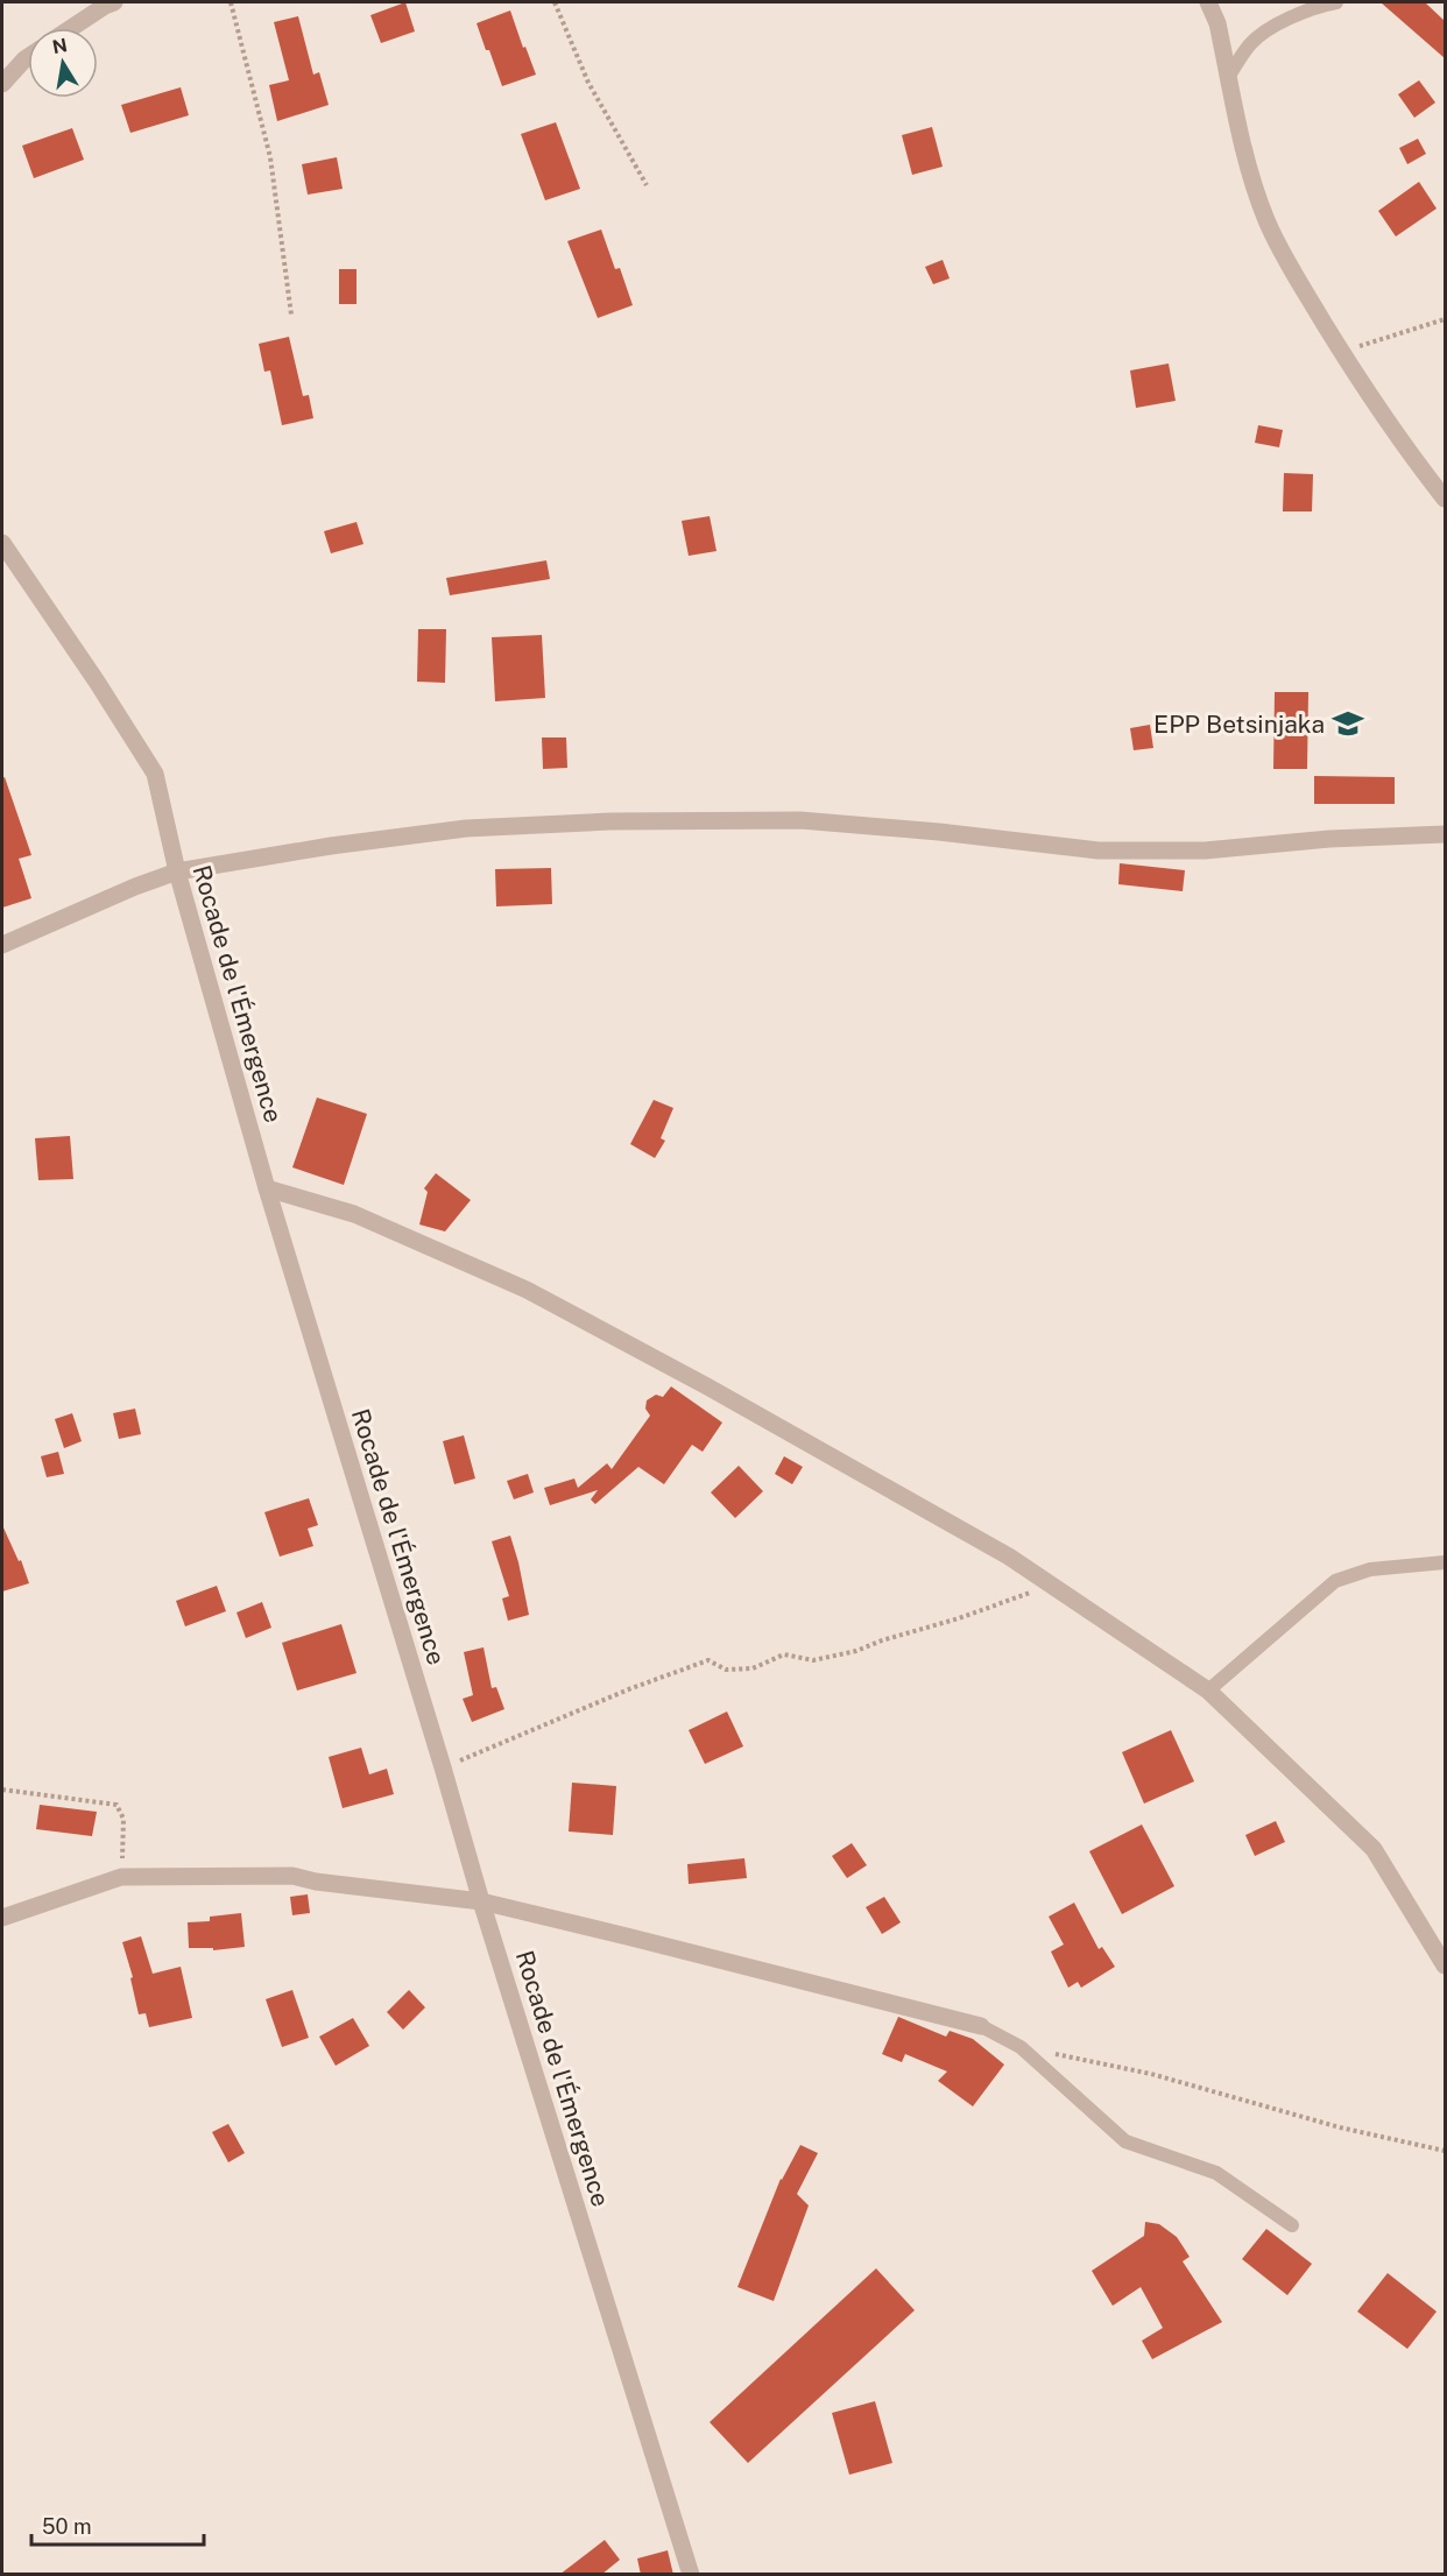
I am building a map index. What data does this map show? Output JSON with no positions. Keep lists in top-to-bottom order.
{
  "streets": {
    "street": ["Rocade de l'Émergence"]
  },
  "places": {
    "school or university": ["EPP Betsinjaka"]
  },
  "scale_bar": "50 m",
  "north": "top"
}
